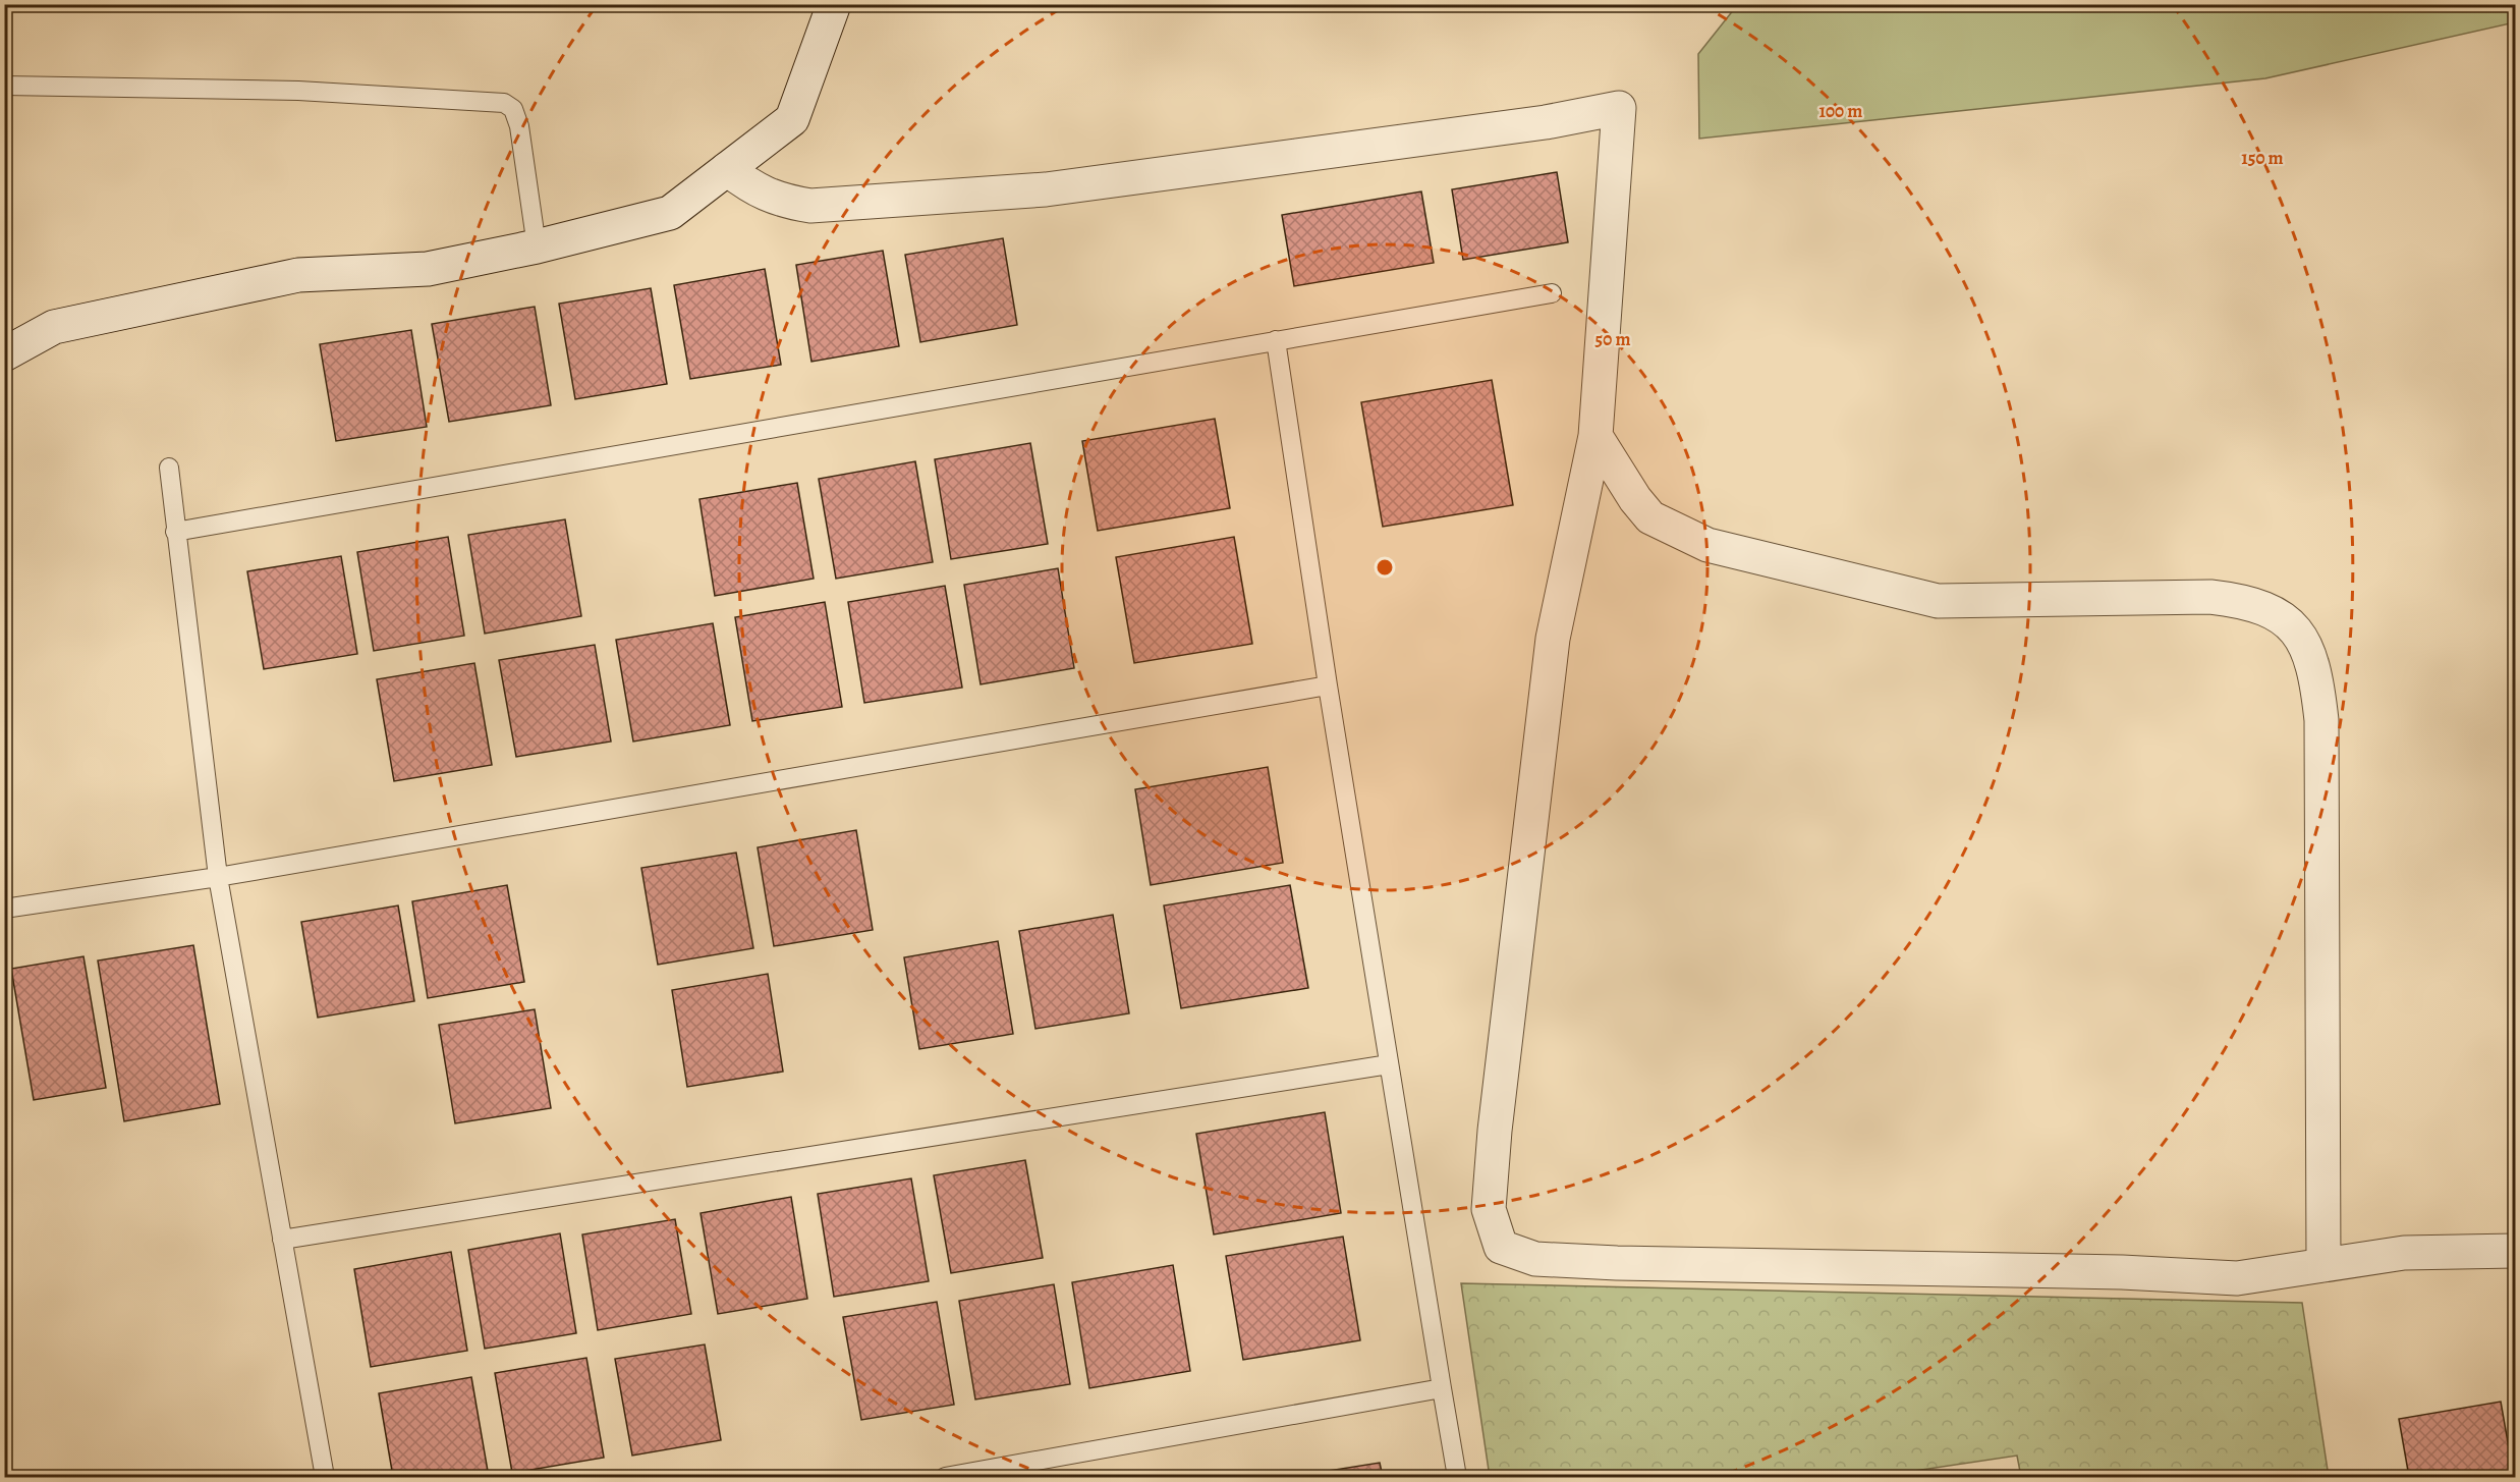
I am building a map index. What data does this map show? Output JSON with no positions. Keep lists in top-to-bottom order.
{
  "rings": ["100 m", "150 m", "50 m"]
}
